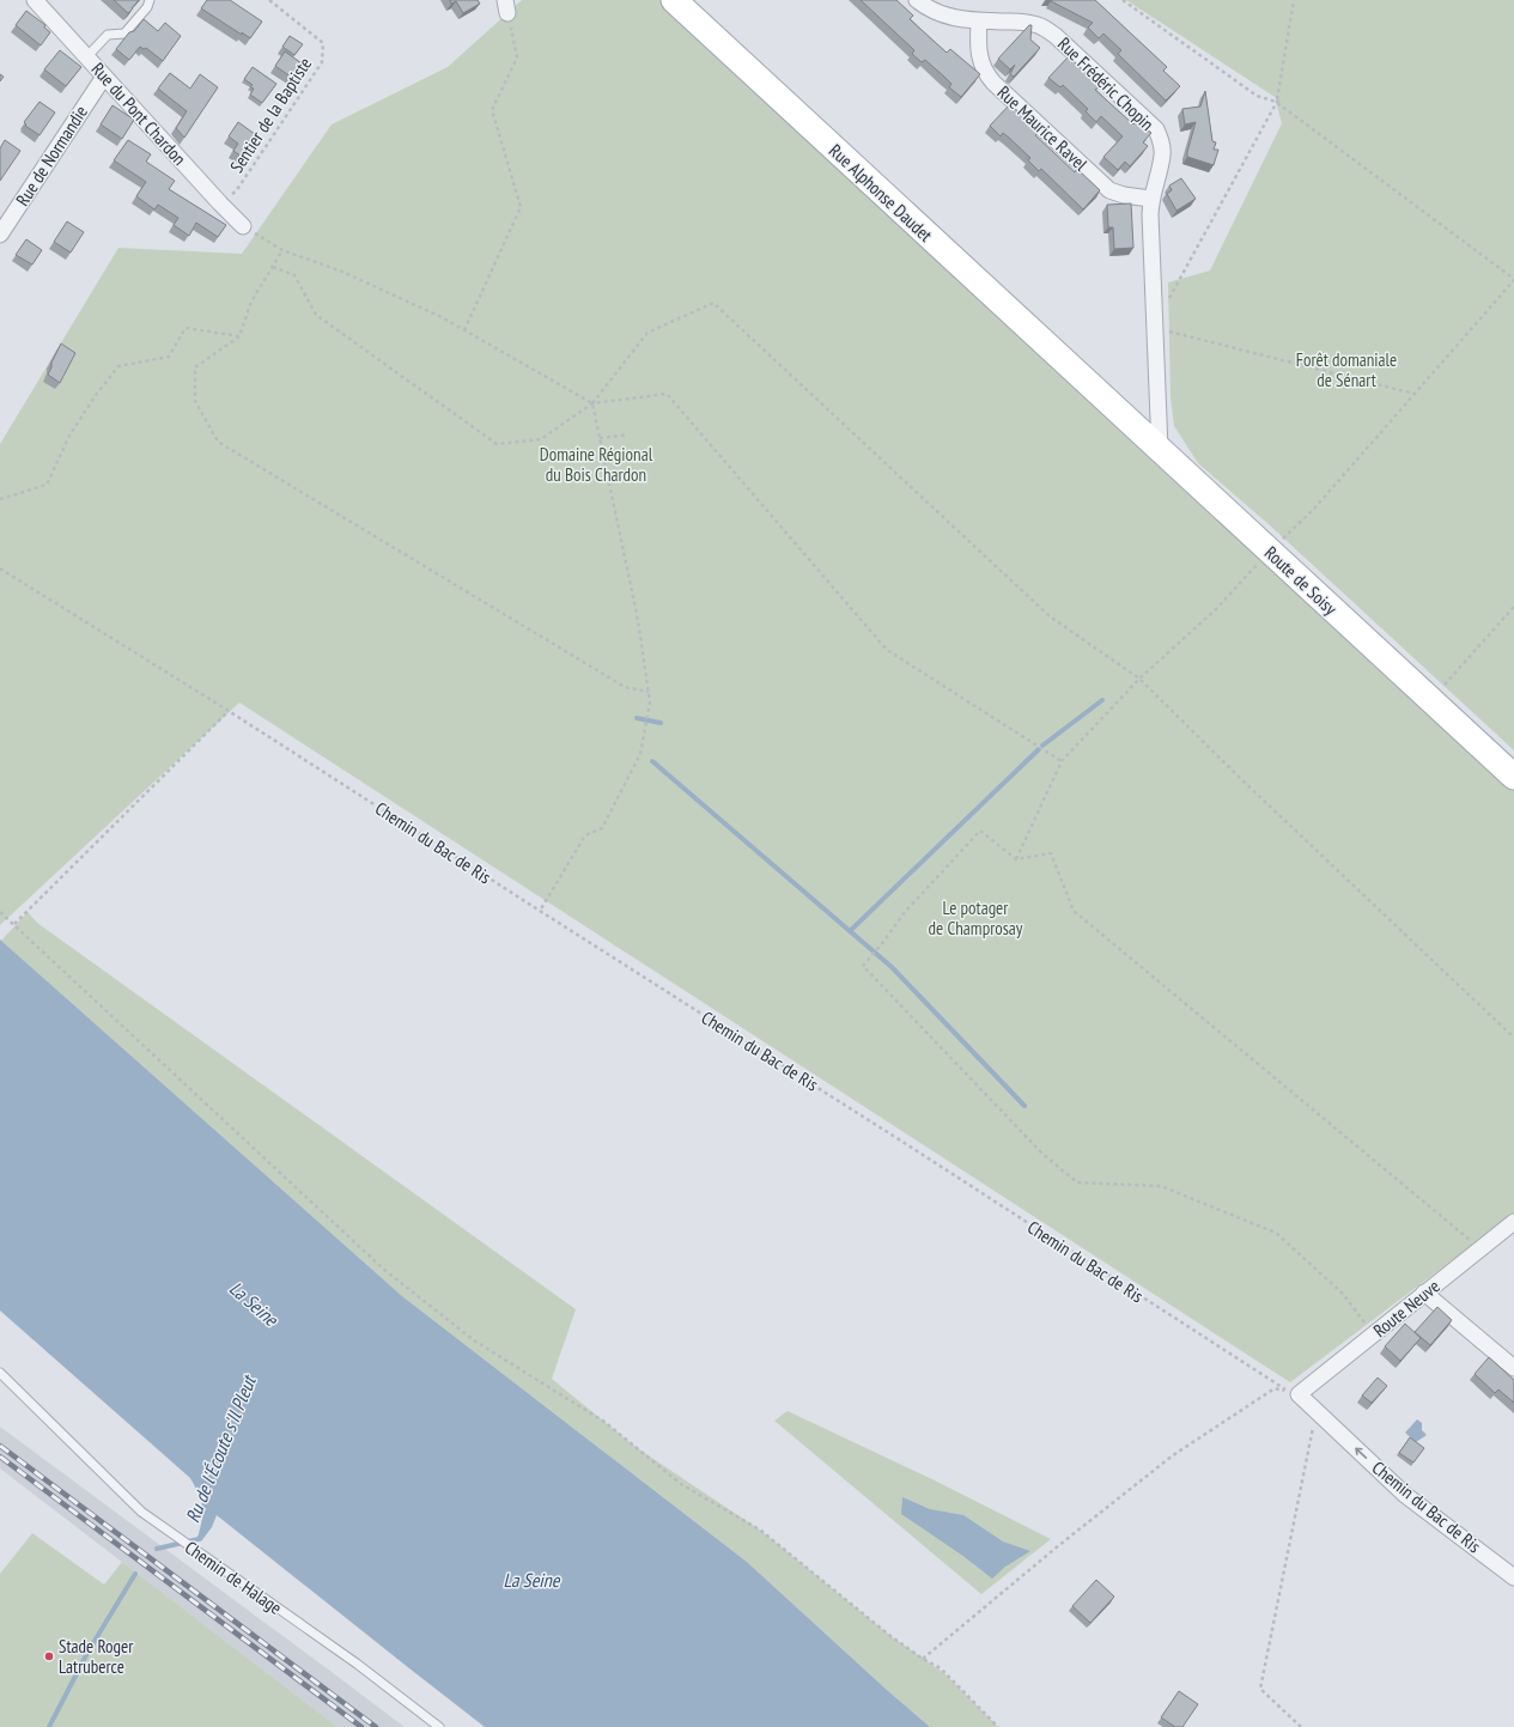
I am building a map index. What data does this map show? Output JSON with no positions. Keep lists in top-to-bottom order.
{
  "streets": {
    "main road": ["Rue Alphonse Daudet", "Route de Soisy"],
    "street": [
      "Rue Frédéric Chopin",
      "Rue du Pont Chardon",
      "Rue Maurice Ravel",
      "Rue de Normandie",
      "Chemin du Bac de Ris",
      "Route Neuve"
    ],
    "lane": ["Chemin de Halage"],
    "path": ["Sentier de la Baptiste"]
  },
  "crossings": [
    ["Rue Frédéric Chopin", "Rue Maurice Ravel"],
    ["Rue Frédéric Chopin", "Route de Soisy"],
    ["Rue du Pont Chardon", "Sentier de la Baptiste"],
    ["Rue du Pont Chardon", "Rue de Normandie"],
    ["Rue Alphonse Daudet", "Route de Soisy"],
    ["Chemin du Bac de Ris", "Route Neuve"]
  ],
  "water": ["La Seine", "Ru de l'Écoute s'Il Pleut"],
  "parks": ["Forêt domaniale de Sénart", "Domaine Régional du Bois Chardon", "Le potager de Champrosay"],
  "places": ["Stade Roger Latruberce"]
}
